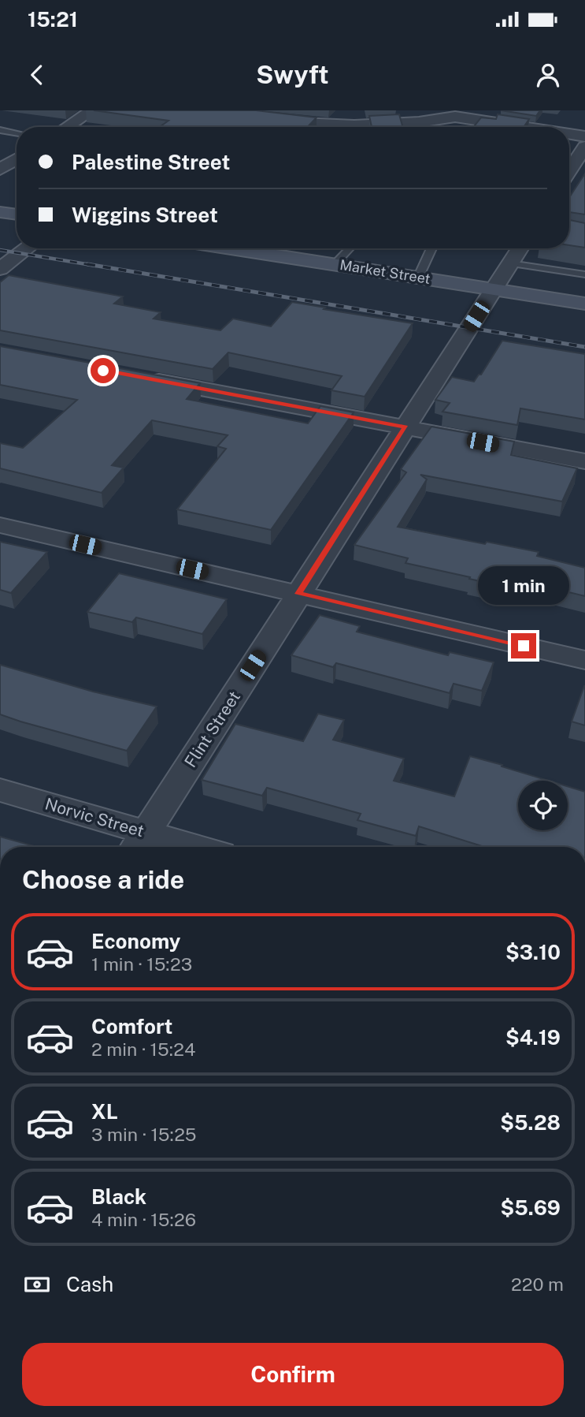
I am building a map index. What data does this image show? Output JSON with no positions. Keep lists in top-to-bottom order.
{
  "streets": {
    "main road": ["Market Street"],
    "street": ["Flint Street", "Norvic Street"]
  },
  "crossings": [
    ["Market Street", "Flint Street"],
    ["Flint Street", "Norvic Street"]
  ],
  "page": {
    "status": "15:21",
    "header": "Swyft",
    "banner": ["Palestine Street", "Wiggins Street"],
    "bubble": "1 min",
    "heading": "Choose a ride",
    "list": [
      {
        "name": "Economy",
        "note": "1 min · 15:23",
        "value": "$3.10"
      },
      {
        "name": "Comfort",
        "note": "2 min · 15:24",
        "value": "$4.19"
      },
      {
        "name": "XL",
        "note": "3 min · 15:25",
        "value": "$5.28"
      },
      {
        "name": "Black",
        "note": "4 min · 15:26",
        "value": "$5.69"
      }
    ],
    "pay": ["Cash", "220 m"],
    "buttons": "Confirm"
  }
}
